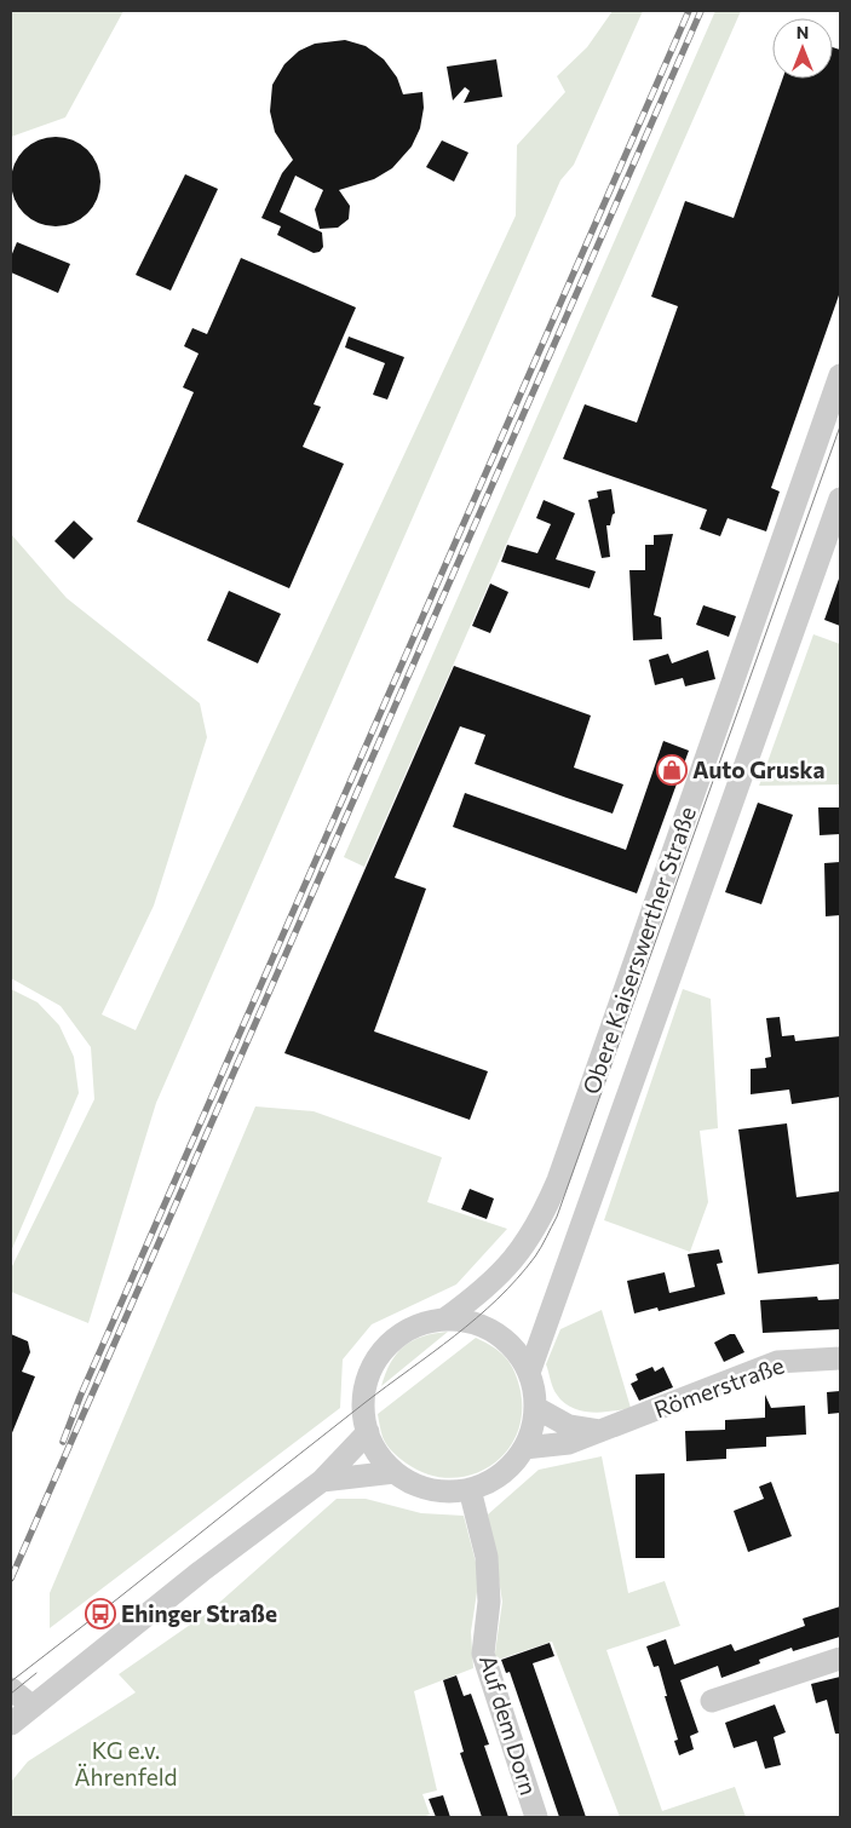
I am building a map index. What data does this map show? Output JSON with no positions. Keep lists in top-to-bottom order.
{
  "streets": {
    "street": ["Obere Kaiserswerther Straße", "Römerstraße", "Auf dem Dorn"]
  },
  "crossings": [
    ["Obere Kaiserswerther Straße", "Römerstraße"],
    ["Obere Kaiserswerther Straße", "Auf dem Dorn"],
    ["Römerstraße", "Auf dem Dorn"]
  ],
  "parks": ["KG e.v. Ährenfeld"],
  "places": {
    "shop": ["Auto Gruska"],
    "bus stop": ["Ehinger Straße"]
  },
  "north": "top"
}
